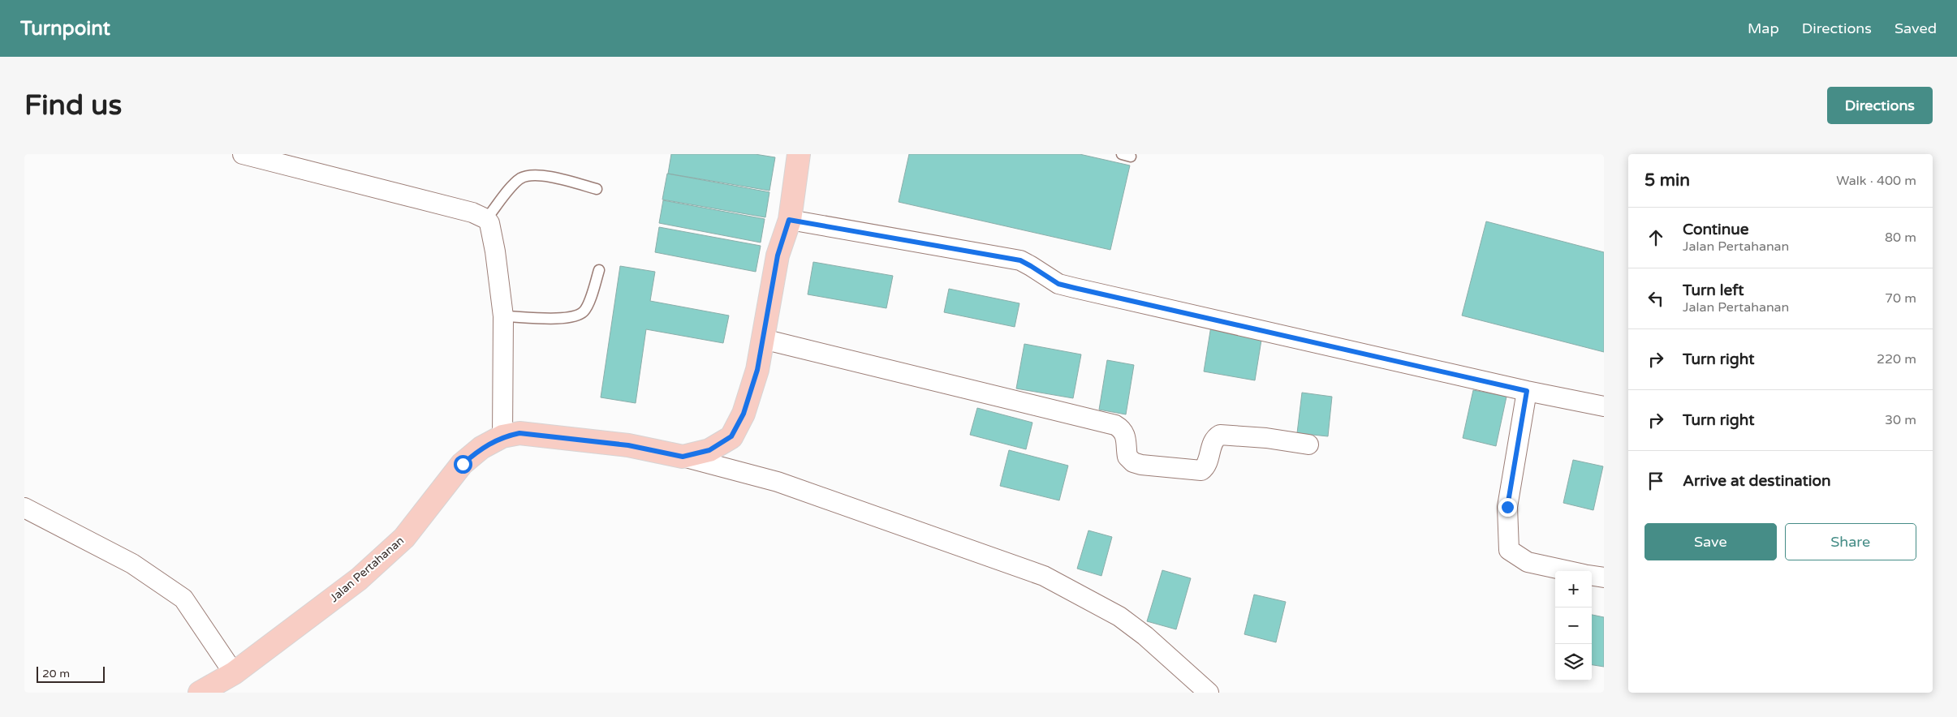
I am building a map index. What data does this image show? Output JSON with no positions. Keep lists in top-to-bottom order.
{
  "streets": {
    "main road": ["Jalan Pertahanan"]
  },
  "scale_bar": "20 m",
  "page": {
    "header": "Turnpoint",
    "nav": ["Map", "Directions", "Saved"],
    "buttons": [
      "Directions",
      ["Save", "Share"]
    ],
    "title": "Find us",
    "heading": ["5 min", "Walk · 400 m"],
    "list": [
      ["Continue", "Jalan Pertahanan", "80 m"],
      ["Turn left", "Jalan Pertahanan", "70 m"],
      ["Turn right", "220 m"],
      ["Turn right", "30 m"],
      "Arrive at destination"
    ],
    "map_buttons": ["+", "−"],
    "scale": "20 m"
  }
}
